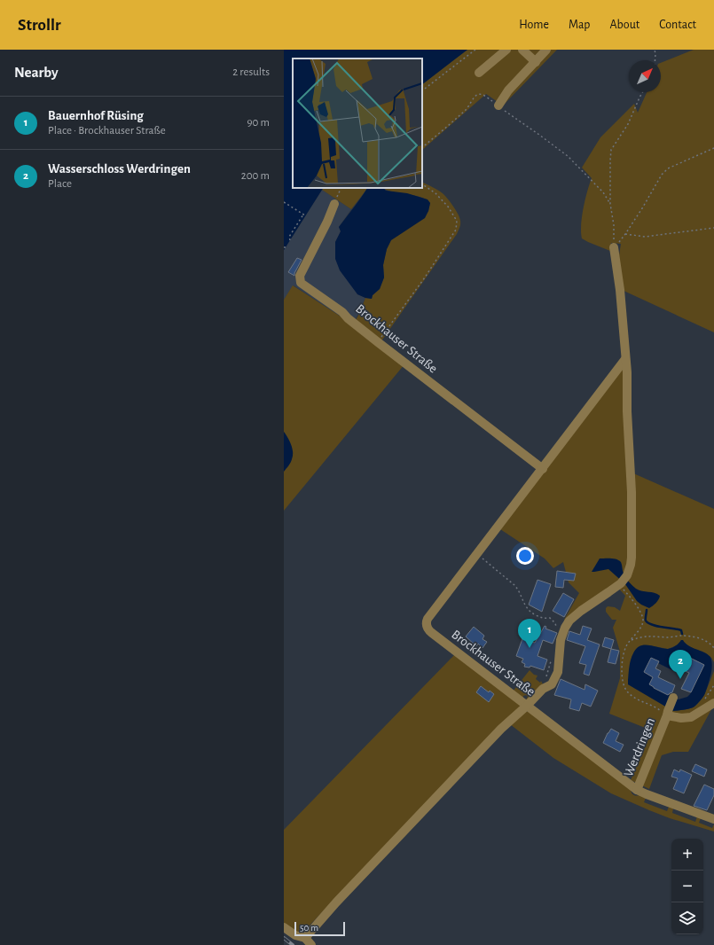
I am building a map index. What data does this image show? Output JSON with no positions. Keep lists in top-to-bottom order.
{
  "streets": {
    "street": ["Brockhauser Straße", "Werdringen"]
  },
  "crossings": [
    ["Brockhauser Straße", "Werdringen"]
  ],
  "scale_bar": "50 m",
  "north": "top right",
  "page": {
    "header": "Strollr",
    "nav": [
      "Home",
      "Map",
      "About",
      "Contact"
    ],
    "heading": ["Nearby", "2 results"],
    "list": [
      {
        "mark": "1",
        "name": "Bauernhof Rüsing",
        "note": "Place · Brockhauser Straße",
        "value": "90 m"
      },
      {
        "mark": "2",
        "name": "Wasserschloss Werdringen",
        "note": "Place",
        "value": "200 m"
      }
    ],
    "pins": ["1", "2"],
    "map_buttons": ["+", "−"],
    "scale": "50 m"
  }
}
